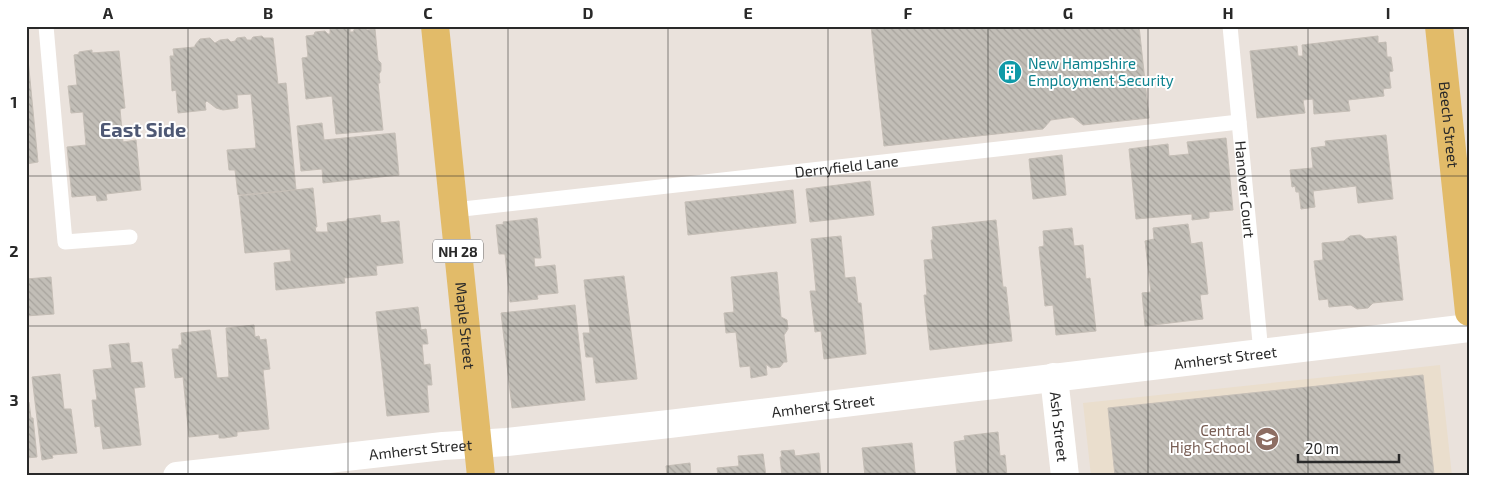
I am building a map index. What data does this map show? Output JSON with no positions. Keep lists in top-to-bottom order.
{
  "streets": {
    "main road": ["Beech Street", "NH 28", "Maple Street"],
    "street": ["Amherst Street", "Ash Street"],
    "lane": ["Derryfield Lane", "Hanover Court"]
  },
  "crossings": [
    ["Derryfield Lane", "Hanover Court"],
    ["Derryfield Lane", "Maple Street"],
    ["Hanover Court", "Amherst Street"],
    ["Maple Street", "Amherst Street"],
    ["Amherst Street", "Ash Street"]
  ],
  "districts": ["East Side"],
  "places": {
    "building": ["New Hampshire Employment Security"],
    "school or university": ["Central High School"]
  },
  "scale_bar": "20 m",
  "grid": {
    "columns": [
      "A",
      "B",
      "C",
      "D",
      "E",
      "F",
      "G",
      "H",
      "I"
    ],
    "rows": ["1", "2", "3"]
  }
}
